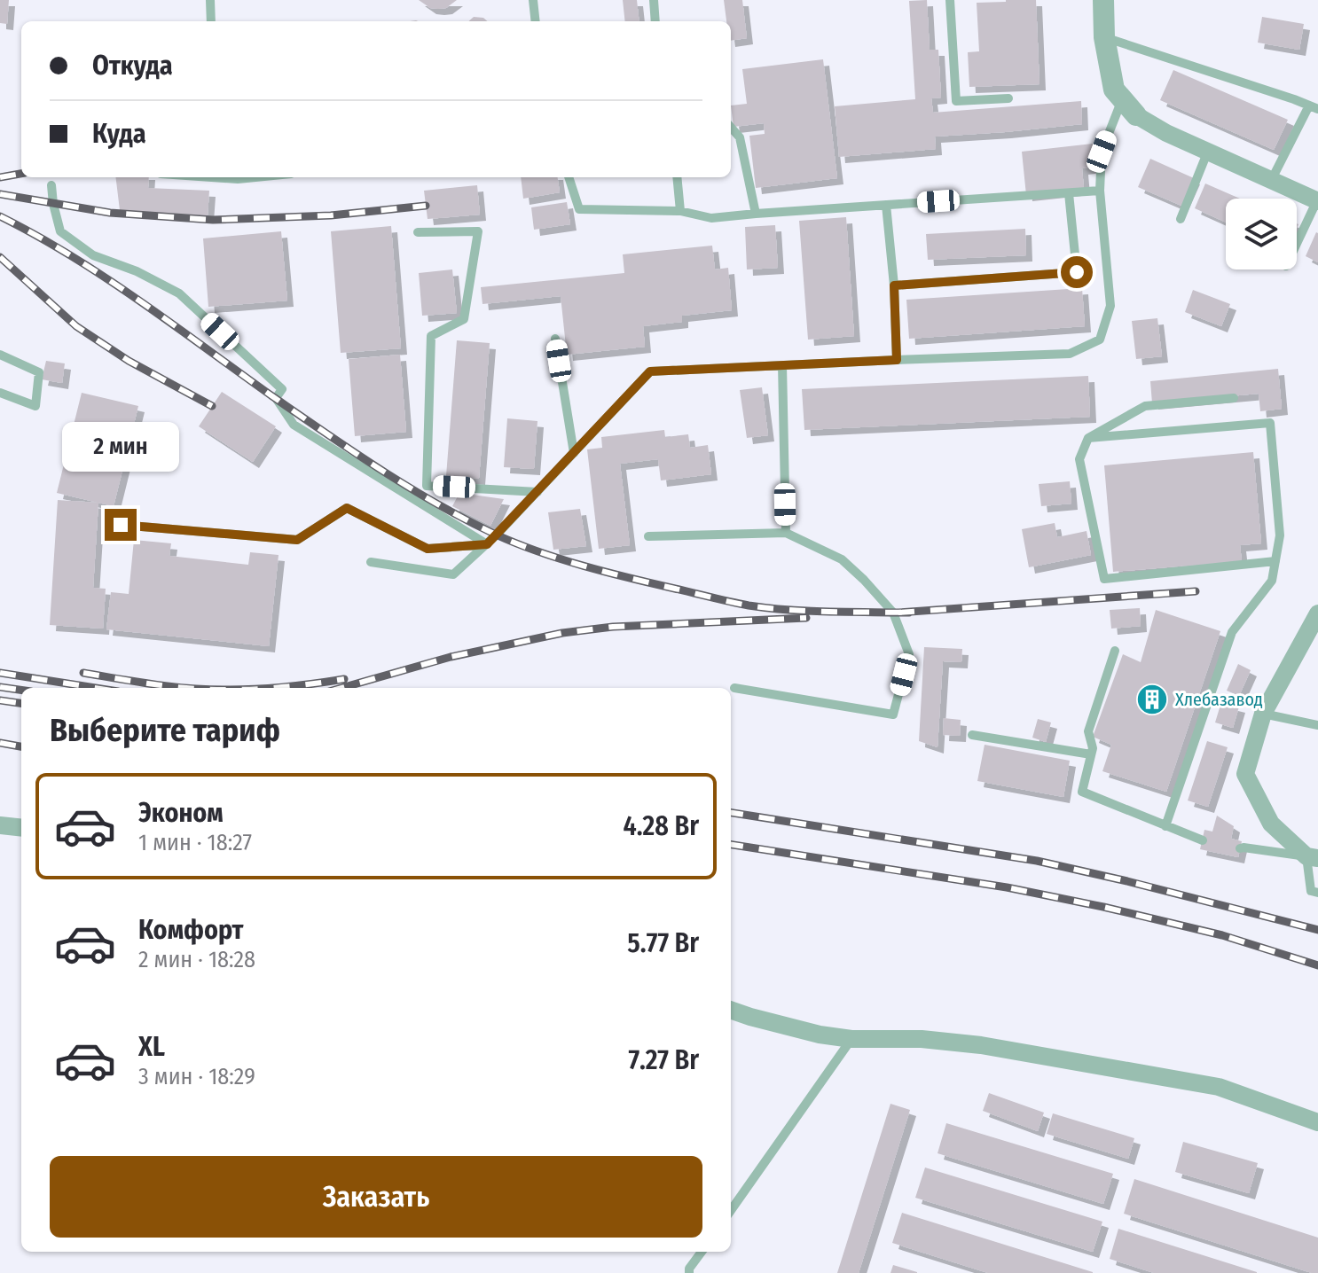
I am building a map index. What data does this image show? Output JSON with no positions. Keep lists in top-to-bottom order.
{
  "places": {
    "building": ["Хлебазавод"]
  },
  "page": {
    "banner": ["Откуда", "Куда"],
    "bubble": "2 мин",
    "heading": "Выберите тариф",
    "list": [
      {
        "name": "Эконом",
        "note": "1 мин · 18:27",
        "value": "4.28 Br"
      },
      {
        "name": "Комфорт",
        "note": "2 мин · 18:28",
        "value": "5.77 Br"
      },
      {
        "name": "XL",
        "note": "3 мин · 18:29",
        "value": "7.27 Br"
      }
    ],
    "buttons": "Заказать"
  }
}
